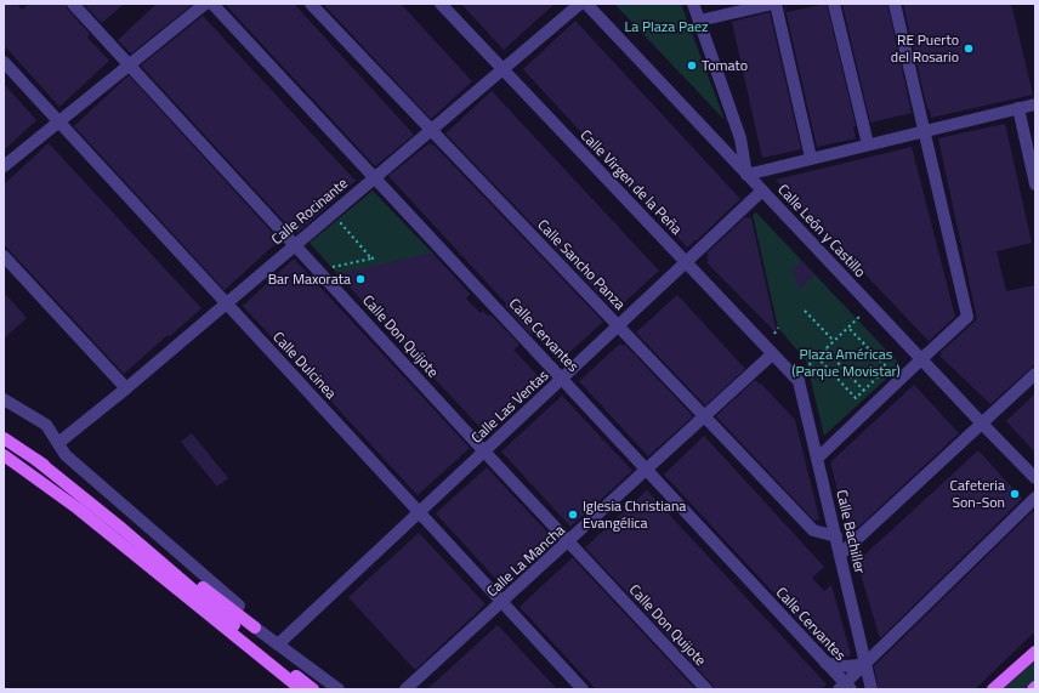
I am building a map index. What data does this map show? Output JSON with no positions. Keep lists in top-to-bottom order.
{
  "streets": {
    "street": [
      "Calle Virgen de la Peña",
      "Calle Rocinante",
      "Calle León y Castillo",
      "Calle Sancho Panza",
      "Calle Cervantes",
      "Calle Don Quijote",
      "Calle Dulcinea",
      "Calle Las Ventas",
      "Calle Bachiller",
      "Calle La Mancha"
    ]
  },
  "crossings": [
    ["Calle Virgen de la Peña", "Calle Rocinante"],
    ["Calle Virgen de la Peña", "Calle Las Ventas"],
    ["Calle Virgen de la Peña", "Calle Bachiller"],
    ["Calle Virgen de la Peña", "Calle La Mancha"],
    ["Calle Rocinante", "Calle Sancho Panza"],
    ["Calle Rocinante", "Calle Cervantes"],
    ["Calle Rocinante", "Calle Don Quijote"],
    ["Calle Rocinante", "Calle Dulcinea"],
    ["Calle León y Castillo", "Calle Las Ventas"],
    ["Calle Sancho Panza", "Calle Las Ventas"],
    ["Calle Sancho Panza", "Calle Bachiller"],
    ["Calle Sancho Panza", "Calle La Mancha"],
    ["Calle Cervantes", "Calle Las Ventas"],
    ["Calle Cervantes", "Calle La Mancha"],
    ["Calle Don Quijote", "Calle Las Ventas"],
    ["Calle Don Quijote", "Calle La Mancha"],
    ["Calle Dulcinea", "Calle Las Ventas"],
    ["Calle Dulcinea", "Calle La Mancha"]
  ],
  "parks": ["La Plaza Paez", "Plaza Américas (Parque Movistar)"],
  "places": [
    "RE Puerto del Rosario",
    "Tomato",
    "Bar Maxorata",
    "Cafeteria Son-Son",
    "Iglesia Christiana Evangélica"
  ]
}
